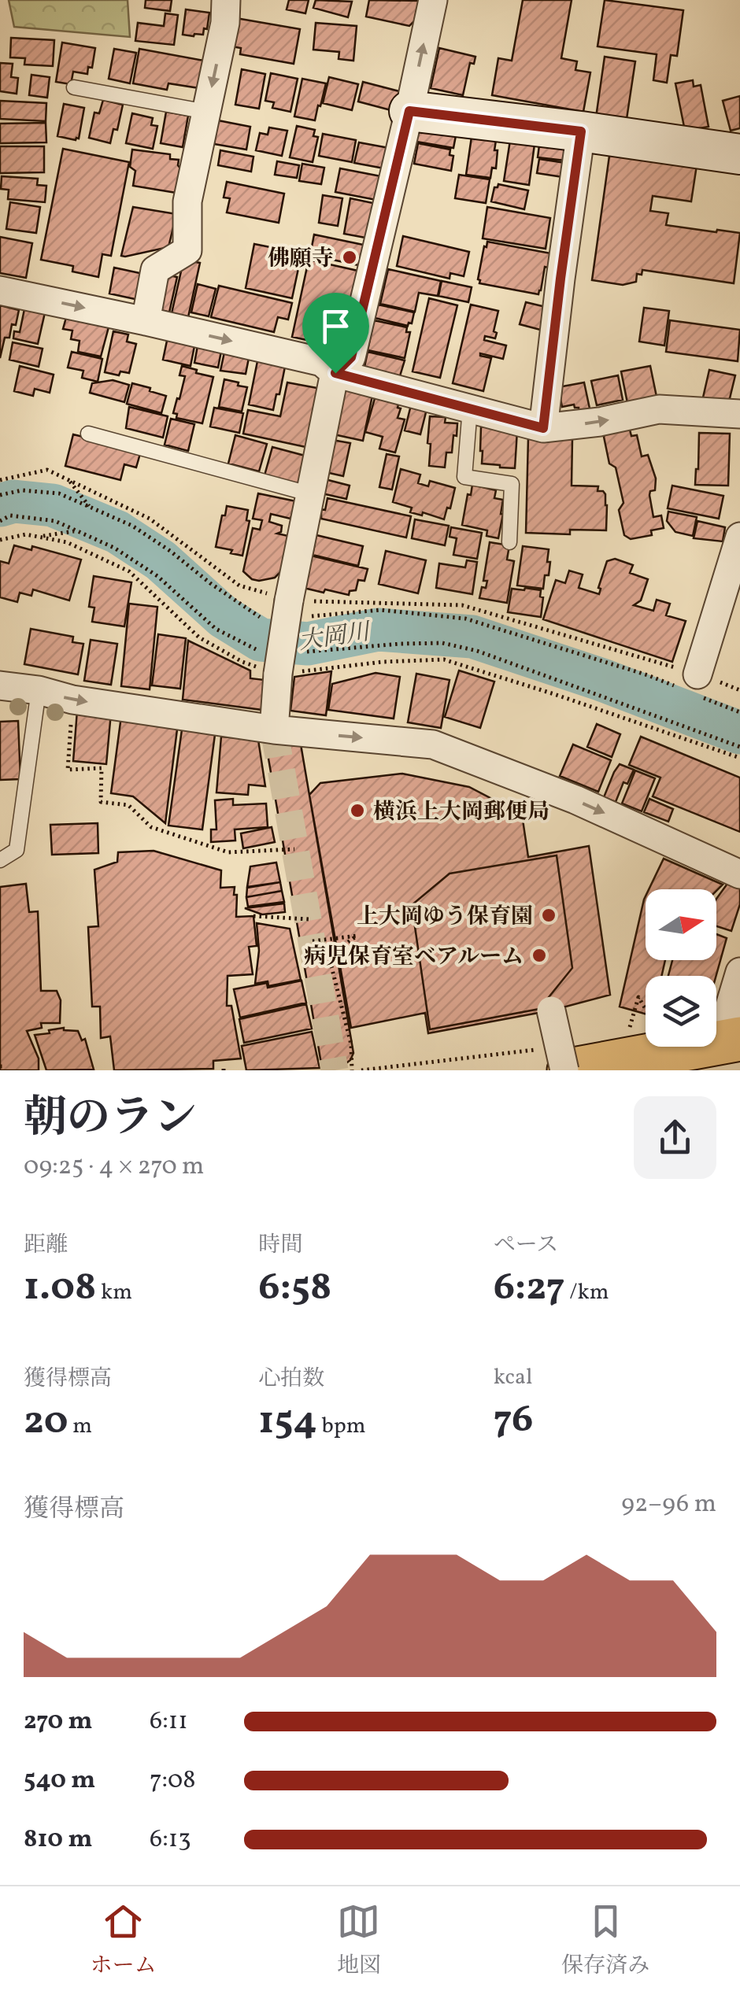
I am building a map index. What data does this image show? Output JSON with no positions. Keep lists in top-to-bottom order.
{
  "water": ["大岡川"],
  "places": [
    "佛願寺",
    "横浜上大岡郵便局",
    "上大岡ゆう保育園",
    "病児保育室ベアルーム"
  ],
  "north": "right",
  "page": {
    "heading": ["朝のラン", "09:25 · 4 × 270 m"],
    "stats": [
      ["距離", "1.08 km"],
      ["時間", "6:58"],
      ["ペース", "6:27 /km"],
      ["獲得標高", "20 m"],
      ["心拍数", "154 bpm"],
      ["kcal", "76"]
    ],
    "chart": ["獲得標高", "92–96 m"],
    "list": [
      {
        "name": "270 m",
        "note": "6:11"
      },
      {
        "name": "540 m",
        "note": "7:08"
      },
      {
        "name": "810 m",
        "note": "6:13"
      }
    ],
    "tabs": ["ホーム", "地図", "保存済み"]
  }
}
